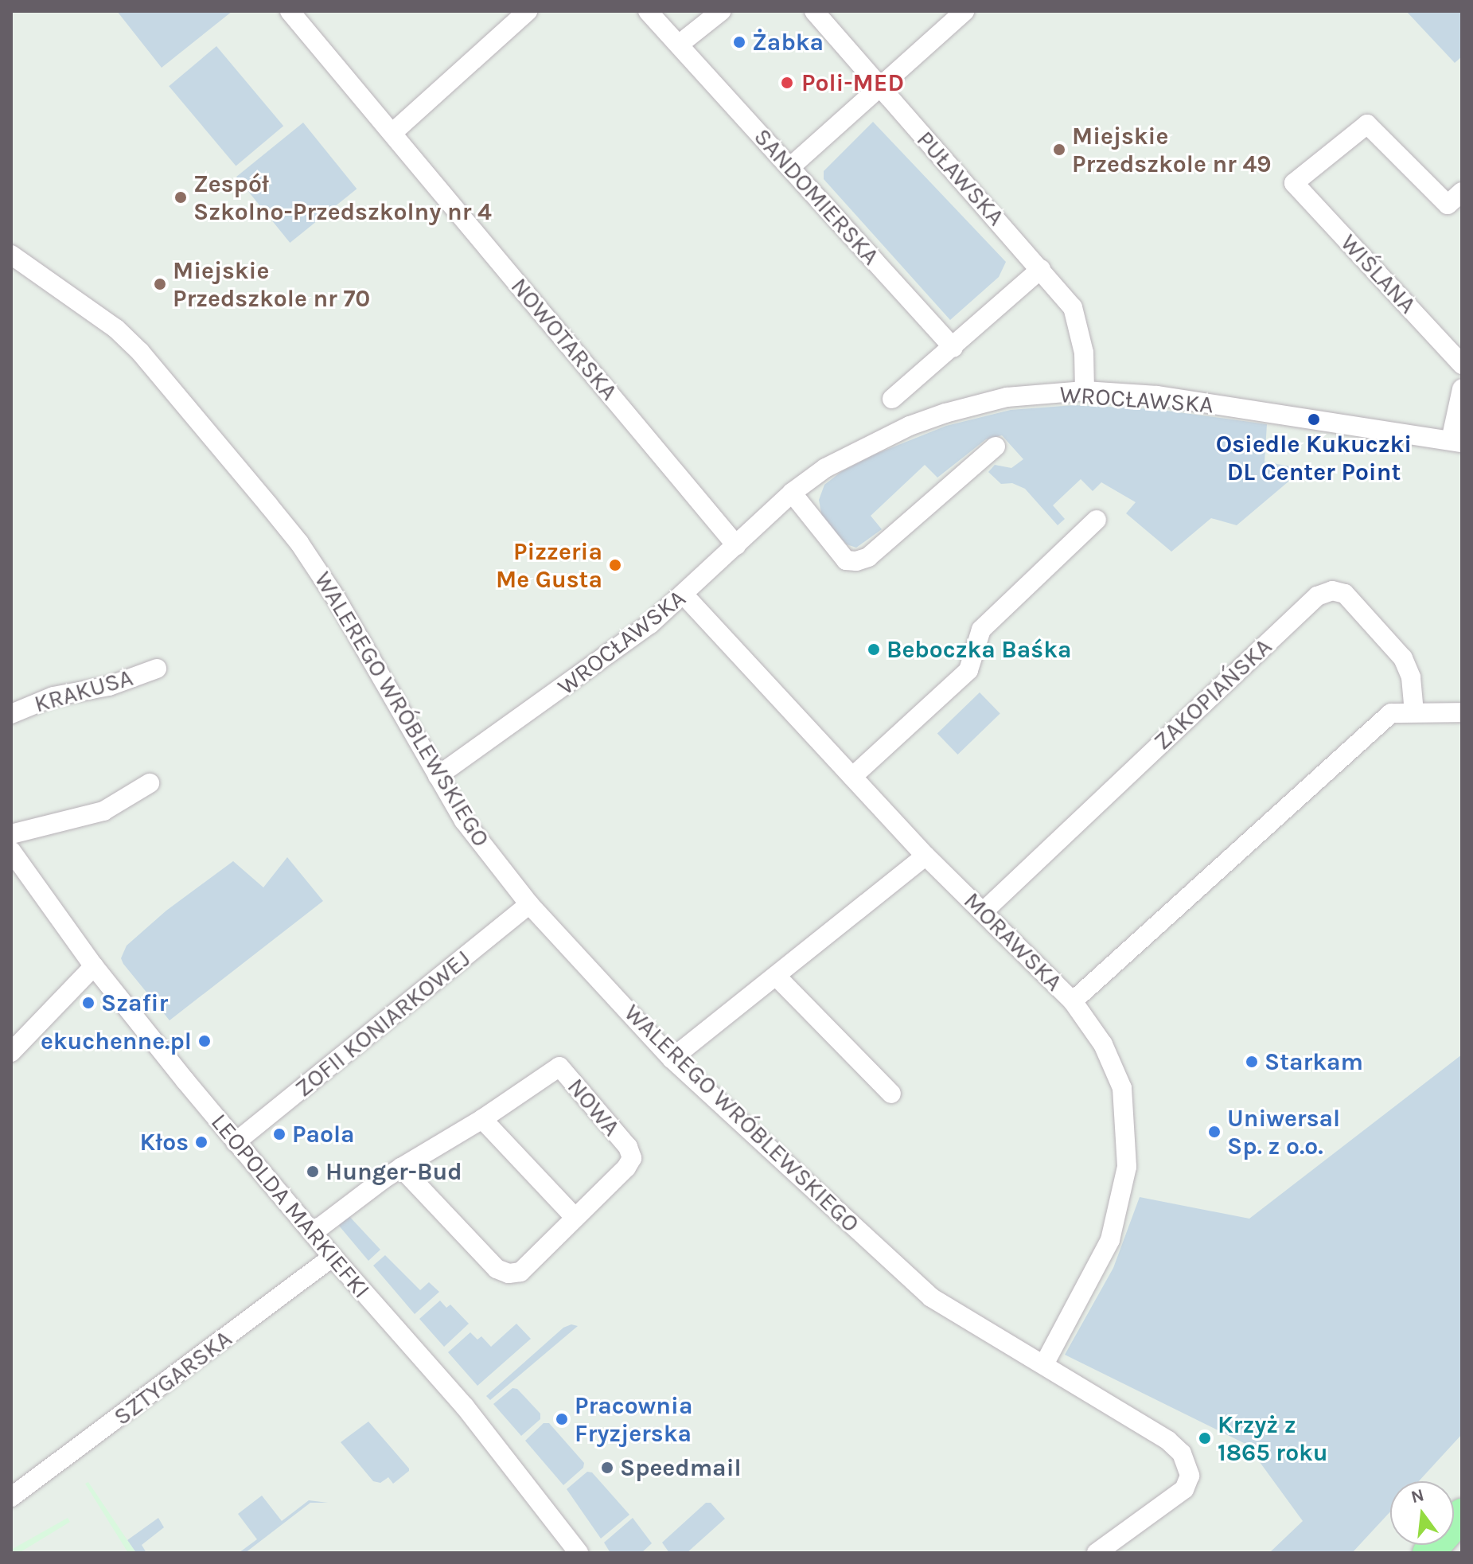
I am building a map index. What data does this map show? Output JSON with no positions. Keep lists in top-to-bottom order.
{
  "streets": {
    "street": [
      "PUŁAWSKA",
      "SANDOMIERSKA",
      "WIŚLANA",
      "NOWOTARSKA",
      "WROCŁAWSKA",
      "KRAKUSA",
      "ZAKOPIAŃSKA",
      "WALEREGO WRÓBLEWSKIEGO",
      "MORAWSKA",
      "ZOFII KONIARKOWEJ",
      "NOWA",
      "LEOPOLDA MARKIEFKI",
      "SZTYGARSKA"
    ]
  },
  "crossings": [
    ["PUŁAWSKA", "WROCŁAWSKA"],
    ["NOWOTARSKA", "WROCŁAWSKA"],
    ["WROCŁAWSKA", "WALEREGO WRÓBLEWSKIEGO"],
    ["WROCŁAWSKA", "MORAWSKA"],
    ["ZAKOPIAŃSKA", "MORAWSKA"],
    ["WALEREGO WRÓBLEWSKIEGO", "MORAWSKA"],
    ["WALEREGO WRÓBLEWSKIEGO", "ZOFII KONIARKOWEJ"],
    ["ZOFII KONIARKOWEJ", "LEOPOLDA MARKIEFKI"],
    ["NOWA", "LEOPOLDA MARKIEFKI"],
    ["LEOPOLDA MARKIEFKI", "SZTYGARSKA"]
  ],
  "places": [
    "Żabka",
    "Poli-MED",
    "Miejskie Przedszkole nr 49",
    "Zespół Szkolno-Przedszkolny nr 4",
    "Miejskie Przedszkole nr 70",
    "Osiedle Kukuczki DL Center Point",
    "Pizzeria Me Gusta",
    "Beboczka Baśka",
    "Szafir",
    "ekuchenne.pl",
    "Starkam",
    "Uniwersal Sp. z o.o.",
    "Paola",
    "Kłos",
    "Hunger-Bud",
    "Pracownia Fryzjerska",
    "Krzyż z 1865 roku",
    "Speedmail"
  ],
  "north": "top"
}
